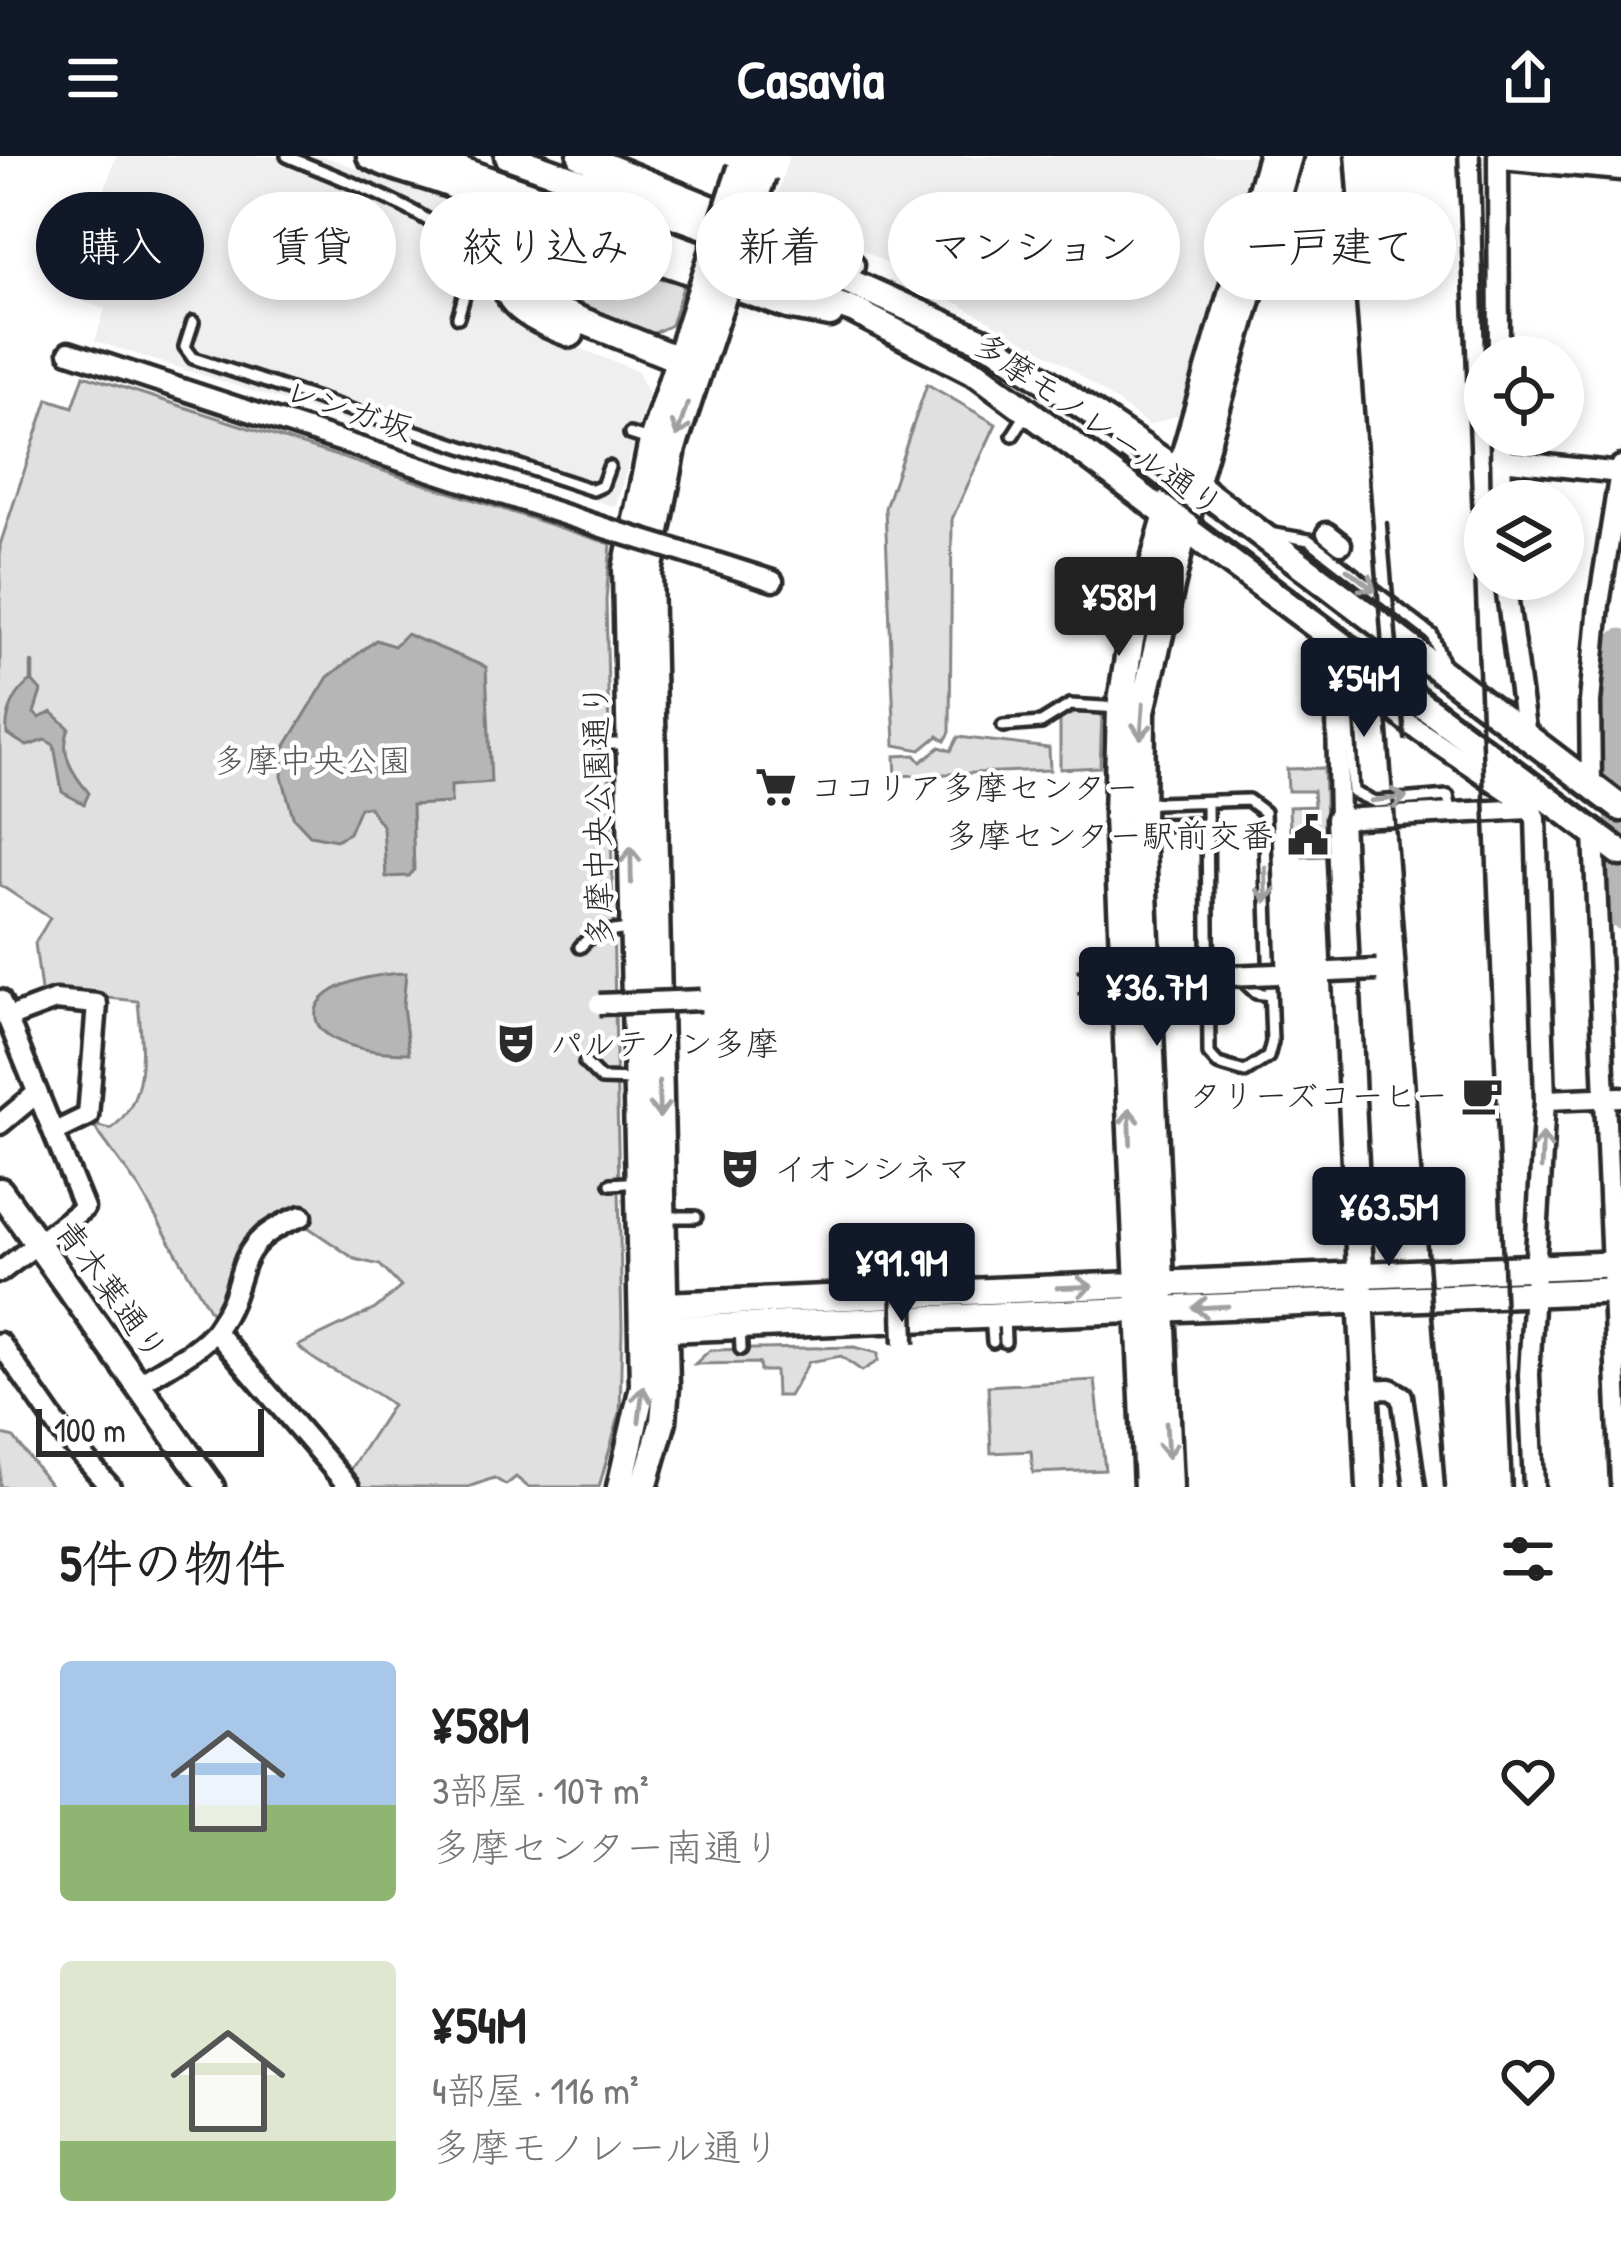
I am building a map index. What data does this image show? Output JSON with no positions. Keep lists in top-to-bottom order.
{
  "streets": {
    "street": [
      "レンガ坂",
      "多摩モノレール通り",
      "多摩中央公園通り",
      "青木葉通り"
    ]
  },
  "parks": ["多摩中央公園"],
  "places": {
    "supermarket": ["ココリア多摩センター"],
    "public building": ["多摩センター駅前交番"],
    "theatre": ["パルテノン多摩", "イオンシネマ"],
    "cafe": ["タリーズコーヒー"]
  },
  "scale_bar": "100 m",
  "page": {
    "header": "Casavia",
    "chip": [
      "購入",
      "賃貸",
      "絞り込み",
      "新着",
      "マンション",
      "一戸建て"
    ],
    "price": [
      "¥58M",
      "¥54M",
      "¥36.7M",
      "¥63.5M",
      "¥91.9M"
    ],
    "scale": "100 m",
    "heading": "5件の物件",
    "list": [
      {
        "name": "¥58M",
        "note": "3部屋 · 107 m² · 多摩センター南通り"
      },
      {
        "name": "¥54M",
        "note": "4部屋 · 116 m² · 多摩モノレール通り"
      }
    ]
  }
}
